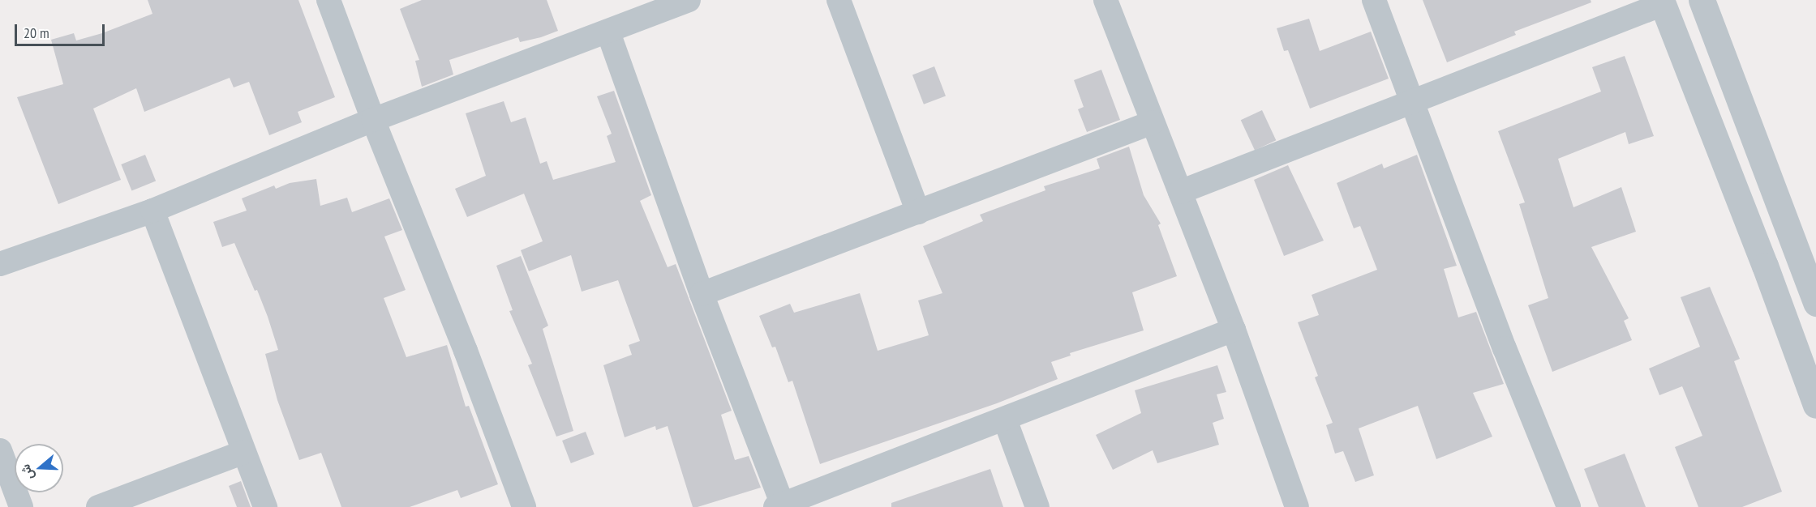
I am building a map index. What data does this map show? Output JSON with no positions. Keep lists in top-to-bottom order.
{
  "scale_bar": "20 m",
  "north": "left"
}
